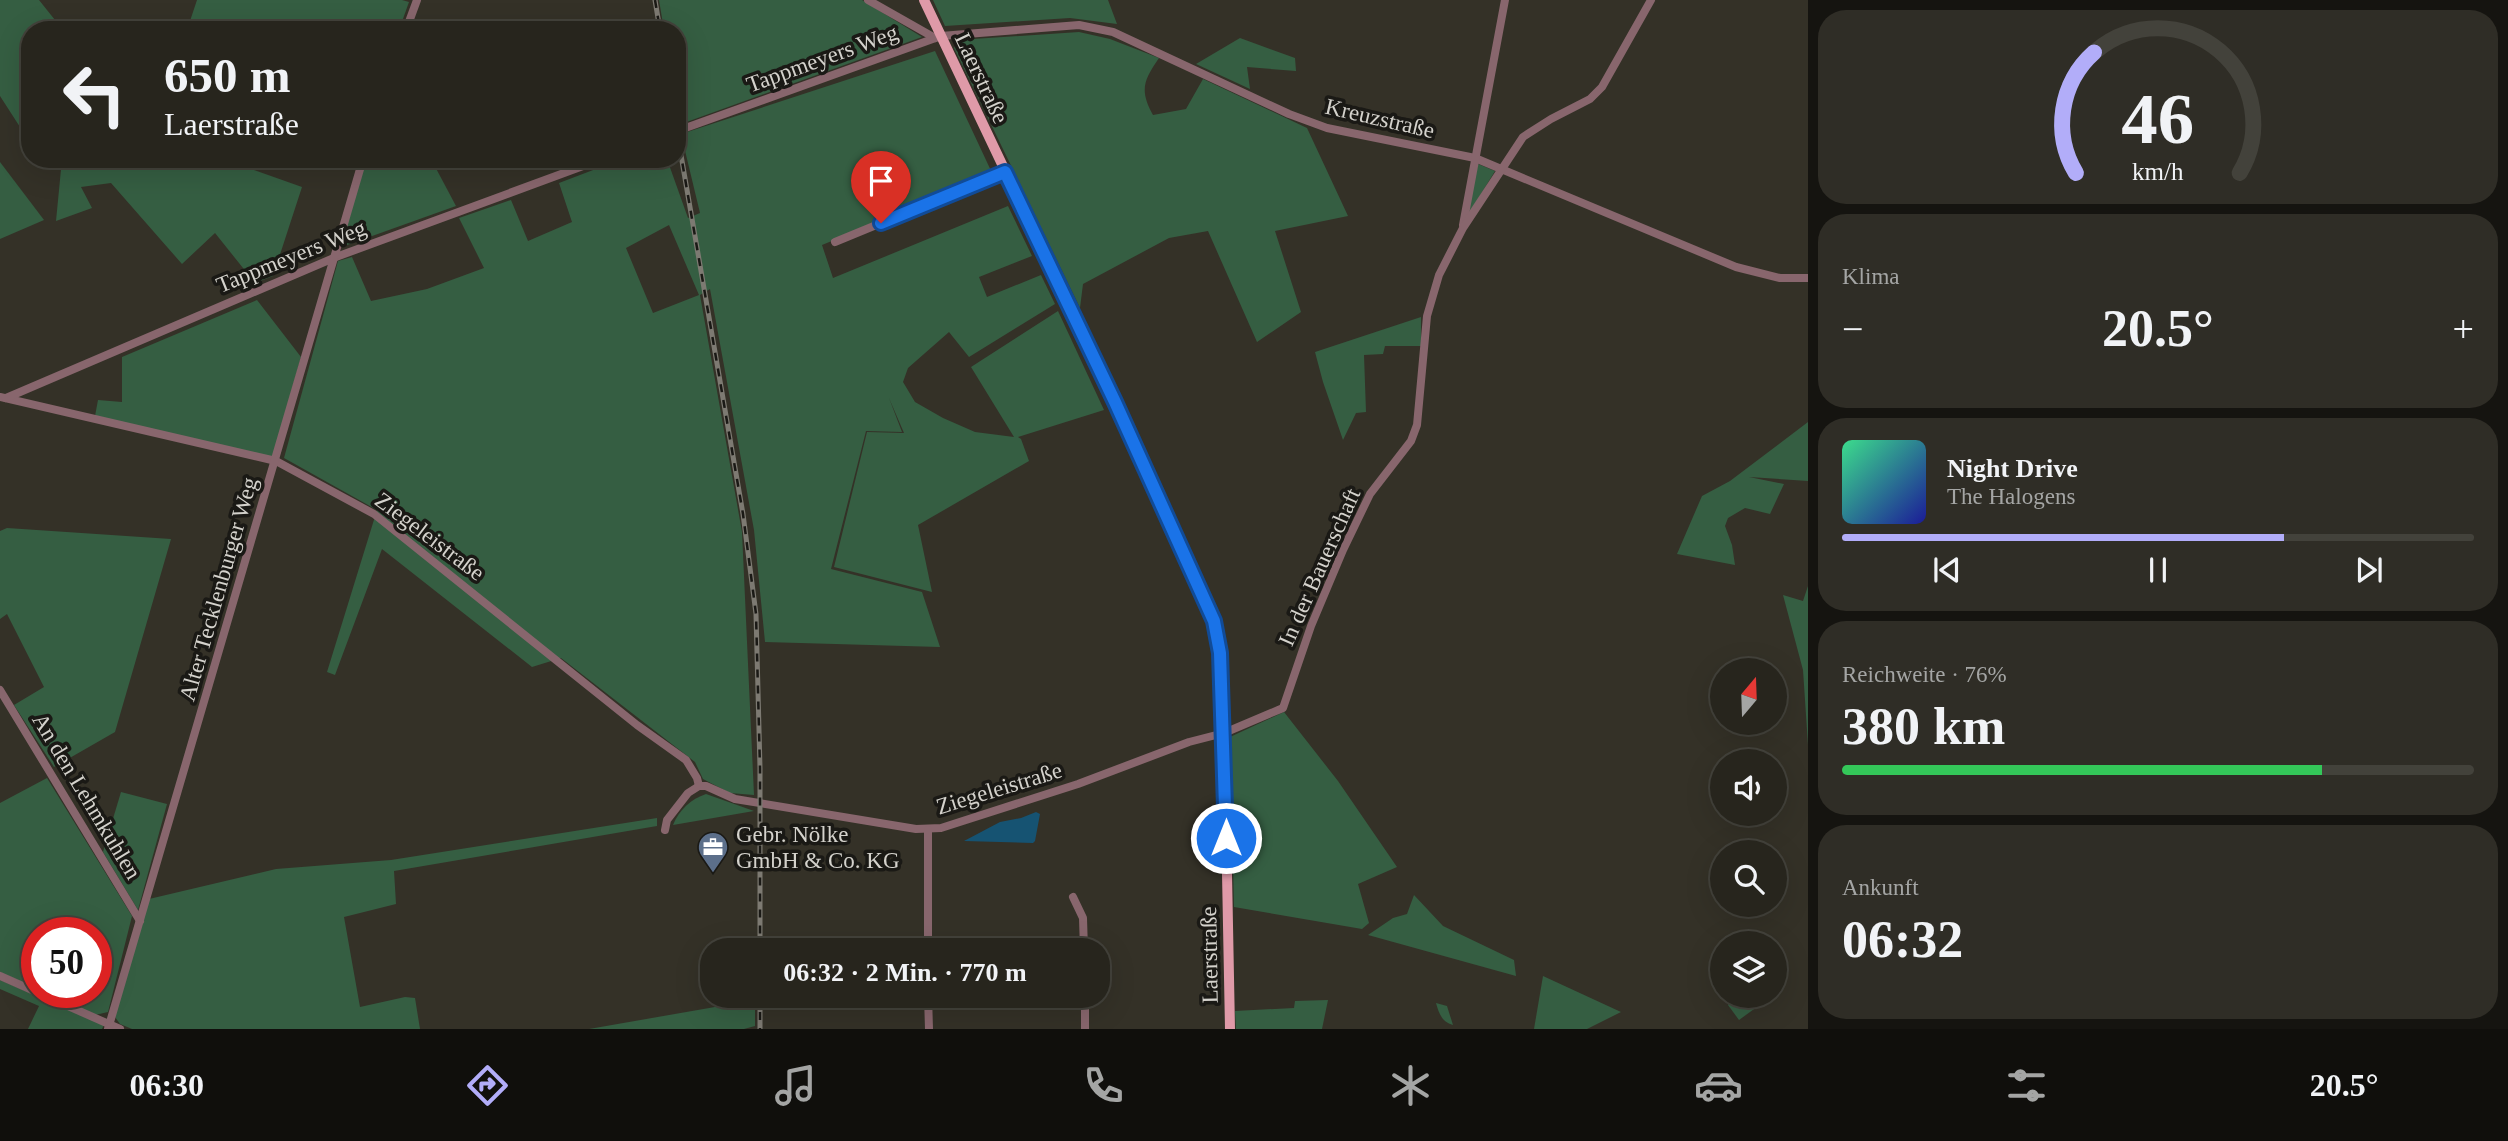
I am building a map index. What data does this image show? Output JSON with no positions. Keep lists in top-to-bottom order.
{
  "streets": {
    "main road": ["Laerstraße"],
    "street": [
      "Tappmeyers Weg",
      "Kreuzstraße",
      "Ziegeleistraße",
      "In der Bauerschaft",
      "Alter Tecklenburger Weg",
      "An den Lehmkuhlen"
    ]
  },
  "crossings": [
    ["Tappmeyers Weg", "Laerstraße"],
    ["Tappmeyers Weg", "Kreuzstraße"],
    ["Tappmeyers Weg", "Ziegeleistraße"],
    ["Tappmeyers Weg", "Alter Tecklenburger Weg"],
    ["Laerstraße", "Kreuzstraße"],
    ["Laerstraße", "Ziegeleistraße"],
    ["Laerstraße", "In der Bauerschaft"],
    ["Kreuzstraße", "In der Bauerschaft"],
    ["Ziegeleistraße", "In der Bauerschaft"],
    ["Ziegeleistraße", "Alter Tecklenburger Weg"],
    ["Alter Tecklenburger Weg", "An den Lehmkuhlen"]
  ],
  "places": {
    "office": ["Gebr. Nölke GmbH & Co. KG"]
  },
  "north": "top",
  "page": {
    "turn": ["650 m", "Laerstraße"],
    "tile": [
      "Klima",
      ["Reichweite · 76%", "380 km"],
      ["Ankunft", "06:32"]
    ],
    "heat": ["−", "20.5°", "+"],
    "song": ["Night Drive", "The Halogens"],
    "limit": "50",
    "trip": "06:32 · 2 Min. · 770 m",
    "tabs": ["06:30", "20.5°"],
    "gauge": ["46", "km/h"]
  }
}
